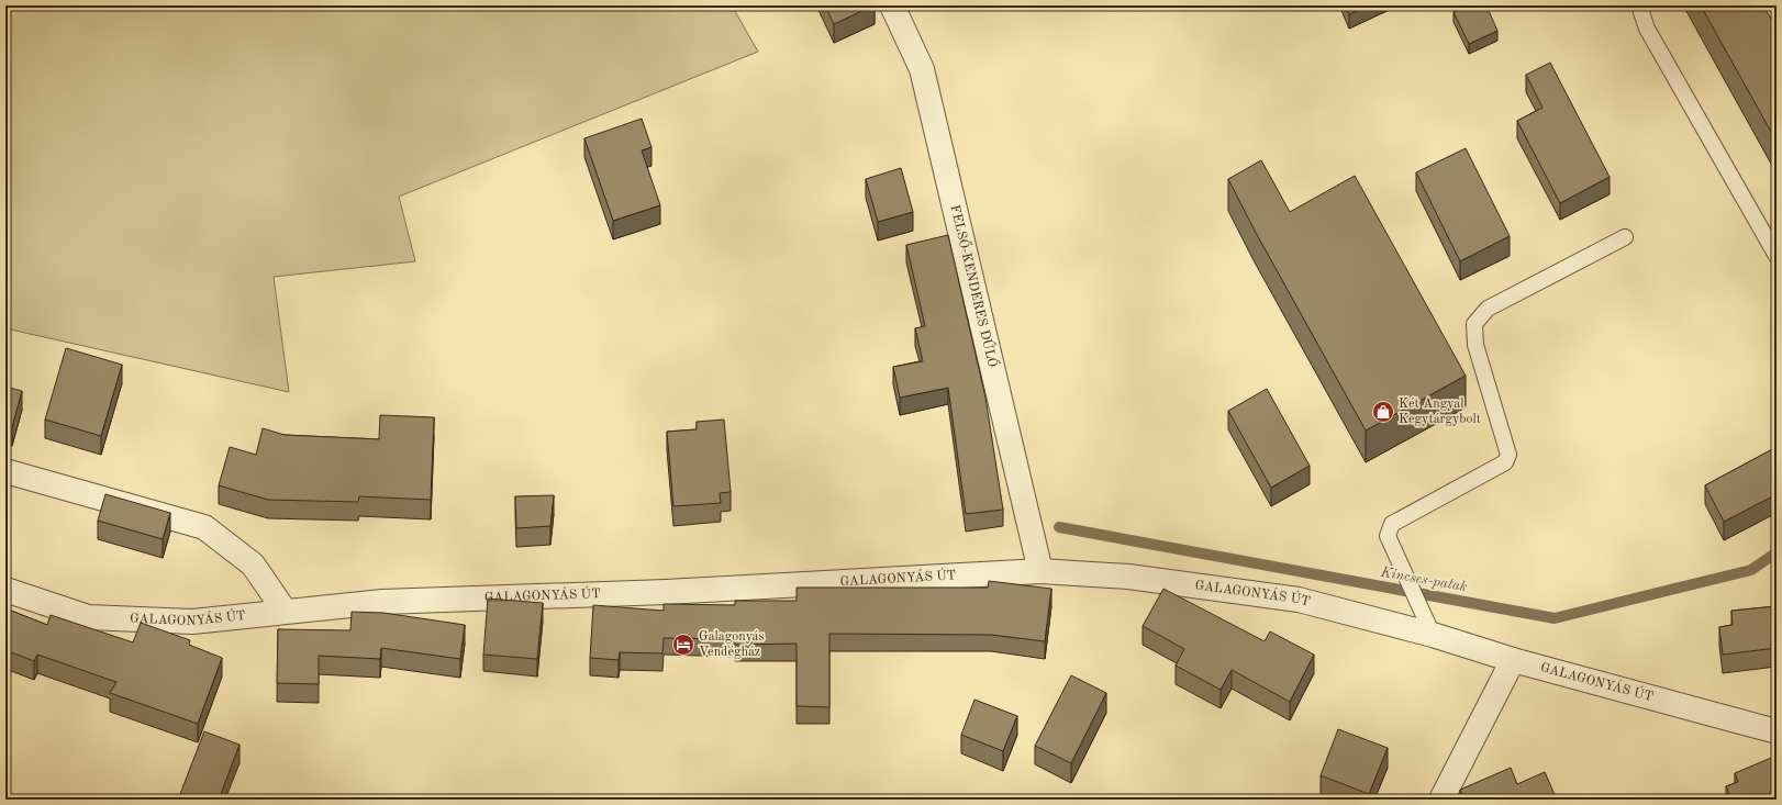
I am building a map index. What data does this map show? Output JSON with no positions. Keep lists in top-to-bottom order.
{
  "streets": {
    "street": ["FELSŐ-KENDERES DŰLŐ", "GALAGONYÁS ÚT"]
  },
  "crossings": [
    ["FELSŐ-KENDERES DŰLŐ", "GALAGONYÁS ÚT"]
  ],
  "water": ["Kincses-patak"],
  "places": {
    "shop": ["Két Angyal Kegytárgybolt"],
    "hotel": ["Galagonyás Vendégház"]
  }
}
